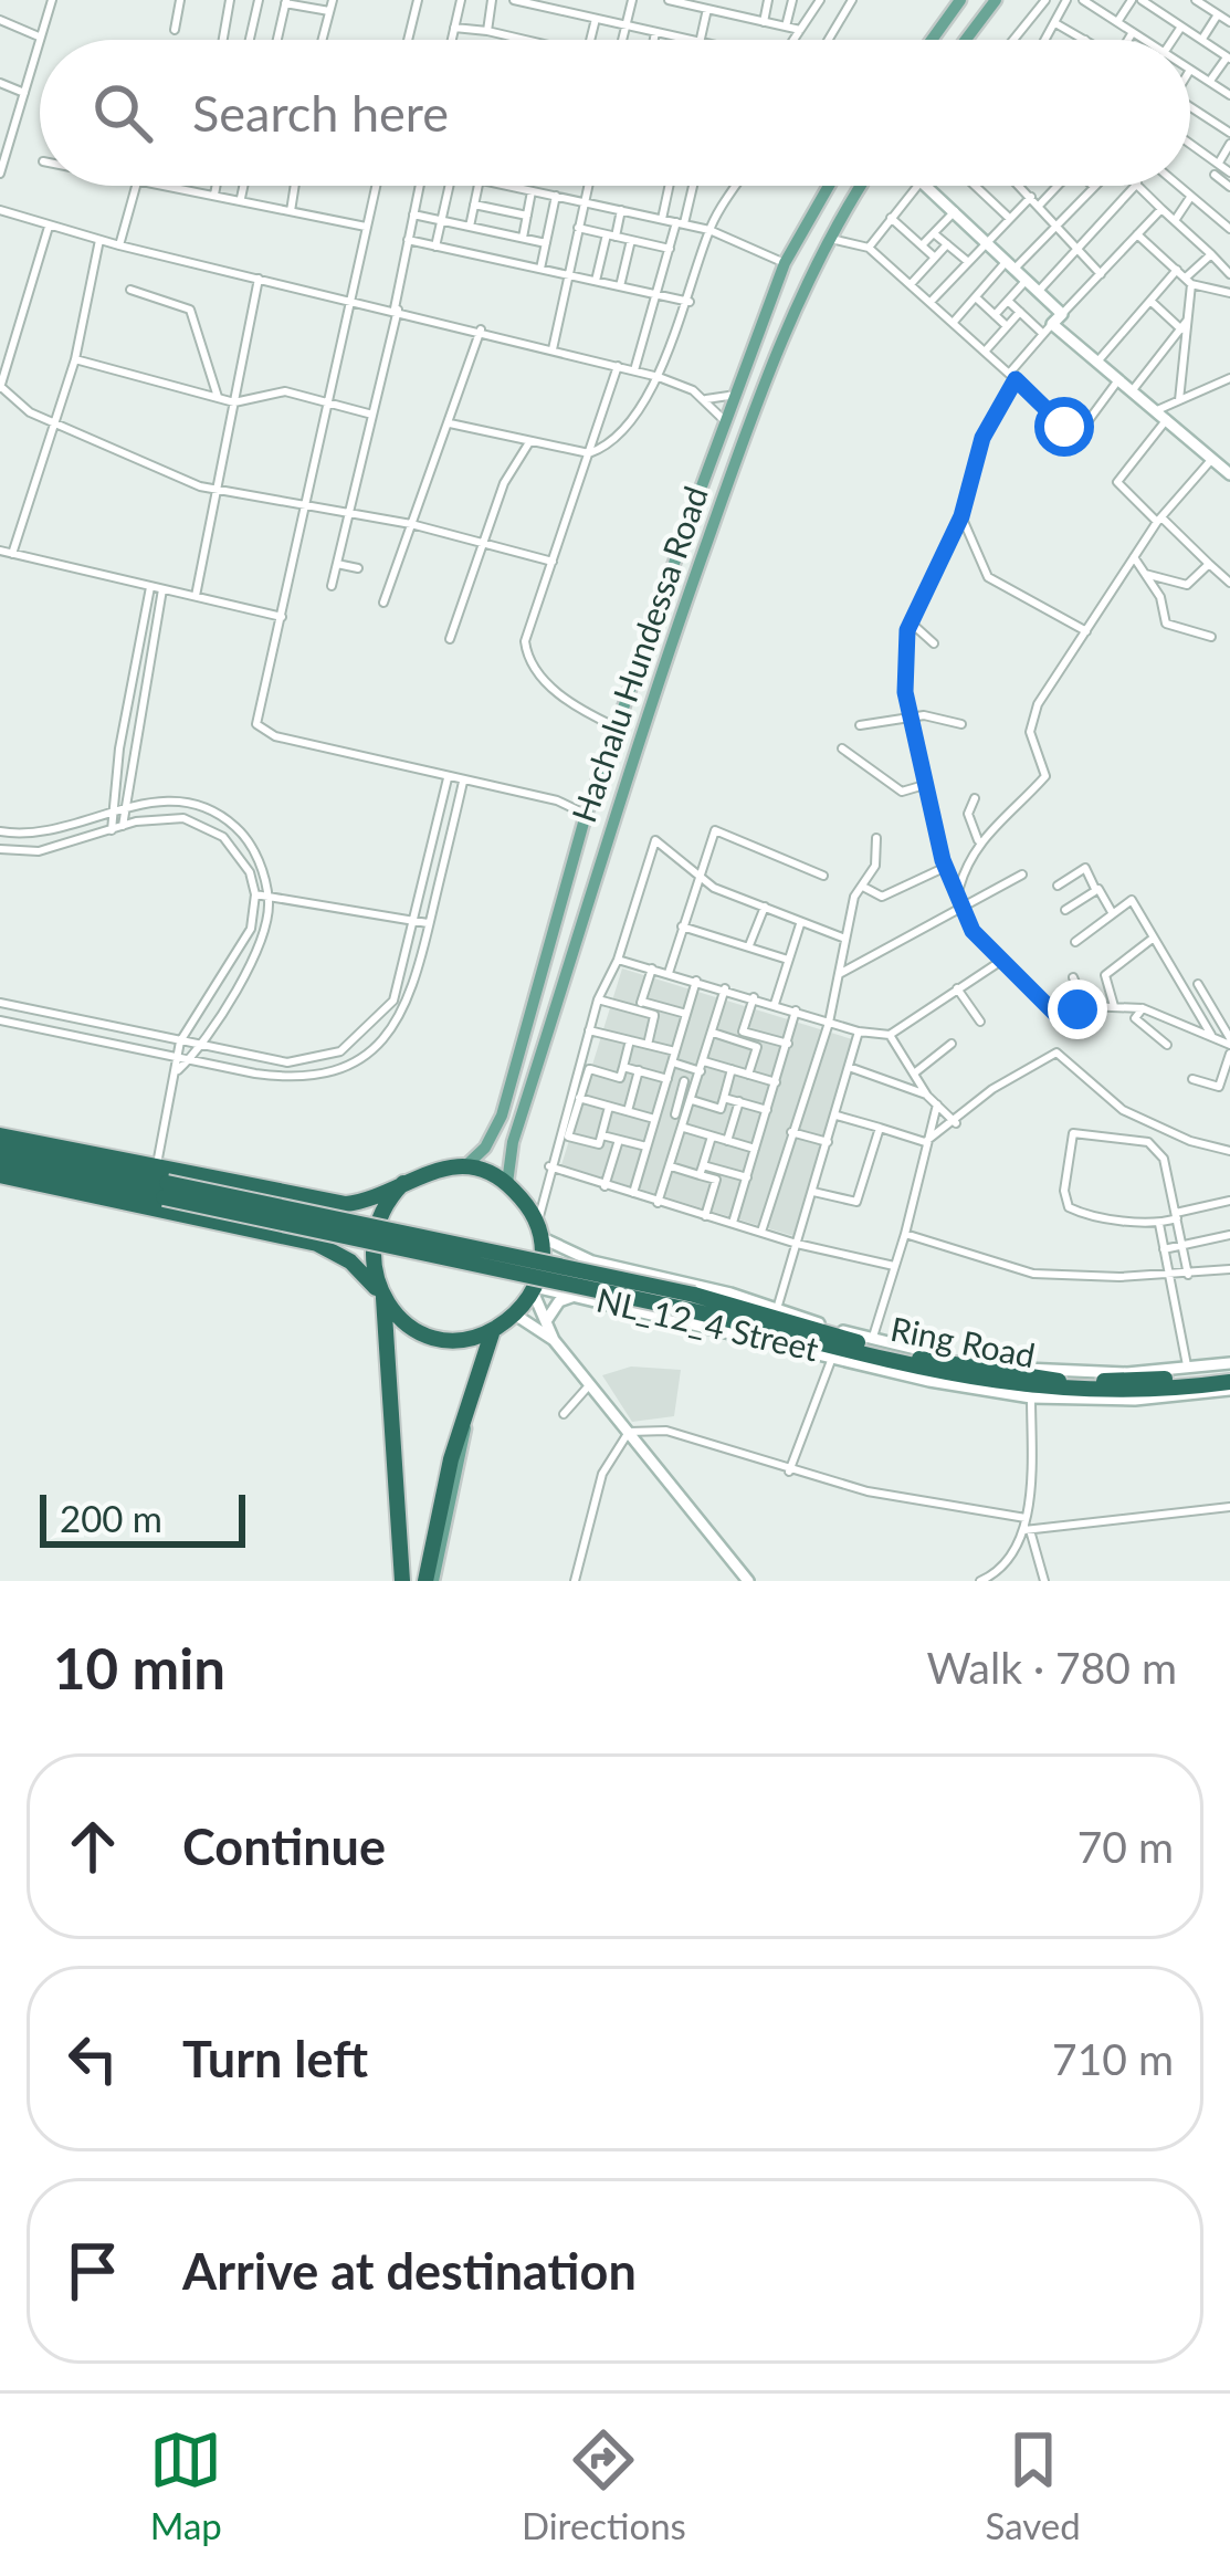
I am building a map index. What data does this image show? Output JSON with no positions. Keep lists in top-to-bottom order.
{
  "streets": {
    "highway": ["Ring Road"],
    "main road": ["Hachalu Hundessa Road"],
    "street": ["NL_12_4 Street"]
  },
  "crossings": [
    ["Hachalu Hundessa Road", "NL_12_4 Street"],
    ["NL_12_4 Street", "Ring Road"]
  ],
  "scale_bar": "200 m",
  "page": {
    "search": "Search here",
    "scale": "200 m",
    "heading": ["10 min", "Walk · 780 m"],
    "list": [
      ["Continue", "70 m"],
      ["Turn left", "710 m"],
      "Arrive at destination"
    ],
    "nav": ["Map", "Directions", "Saved"]
  }
}
